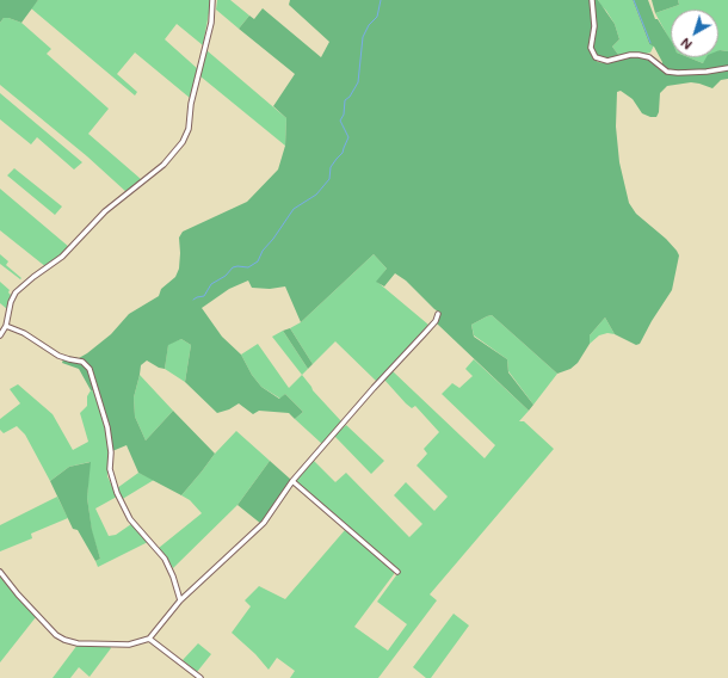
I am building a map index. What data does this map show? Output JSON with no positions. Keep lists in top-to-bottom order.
{
  "north": "bottom left"
}
